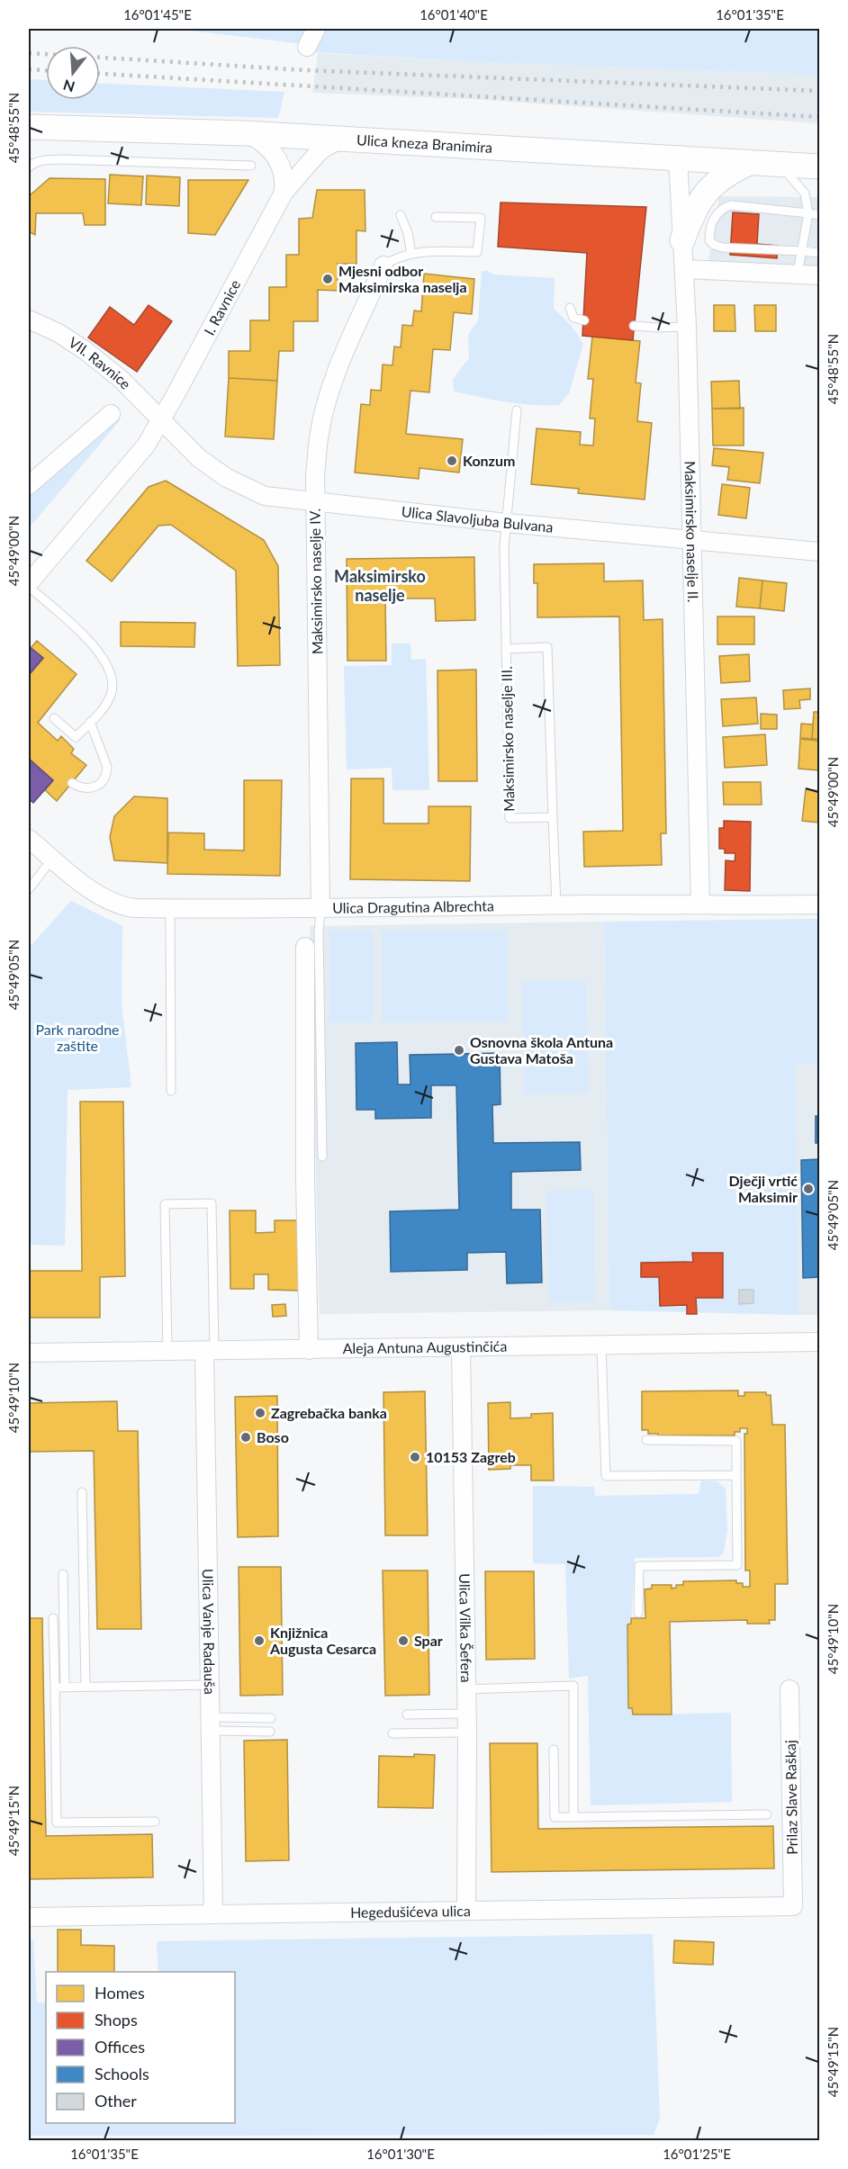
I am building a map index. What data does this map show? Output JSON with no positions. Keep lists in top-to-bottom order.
{
  "streets": {
    "main road": ["Ulica kneza Branimira"],
    "street": [
      "I. Ravnice",
      "VII. Ravnice",
      "Ulica Slavoljuba Bulvana",
      "Maksimirsko naselje II.",
      "Maksimirsko naselje IV.",
      "Ulica Dragutina Albrechta",
      "Aleja Antuna Augustinčića",
      "Ulica Vilka Šefera",
      "Ulica Vanje Radauša",
      "Prilaz Slave Raškaj",
      "Hegedušićeva ulica"
    ],
    "lane": ["Maksimirsko naselje III."]
  },
  "crossings": [
    ["Ulica kneza Branimira", "I. Ravnice"],
    ["Ulica kneza Branimira", "Maksimirsko naselje II."],
    ["I. Ravnice", "VII. Ravnice"],
    ["I. Ravnice", "Ulica Slavoljuba Bulvana"],
    ["VII. Ravnice", "Ulica Slavoljuba Bulvana"],
    ["Ulica Slavoljuba Bulvana", "Maksimirsko naselje II."],
    ["Ulica Slavoljuba Bulvana", "Maksimirsko naselje IV."],
    ["Ulica Slavoljuba Bulvana", "Maksimirsko naselje III."],
    ["Maksimirsko naselje II.", "Ulica Dragutina Albrechta"],
    ["Maksimirsko naselje IV.", "Ulica Dragutina Albrechta"],
    ["Maksimirsko naselje III.", "Ulica Dragutina Albrechta"],
    ["Aleja Antuna Augustinčića", "Ulica Vilka Šefera"],
    ["Aleja Antuna Augustinčića", "Ulica Vanje Radauša"],
    ["Ulica Vilka Šefera", "Hegedušićeva ulica"],
    ["Ulica Vanje Radauša", "Hegedušićeva ulica"],
    ["Prilaz Slave Raškaj", "Hegedušićeva ulica"]
  ],
  "districts": ["Maksimirsko naselje"],
  "parks": ["Park narodne zaštite"],
  "places": [
    "Mjesni odbor Maksimirska naselja",
    "Konzum",
    "Osnovna škola Antuna Gustava Matoša",
    "Dječji vrtić Maksimir",
    "Zagrebačka banka",
    "Boso",
    "10153 Zagreb",
    "Knjižnica Augusta Cesarca",
    "Spar"
  ],
  "legend": [
    "Homes",
    "Shops",
    "Offices",
    "Schools",
    "Other"
  ],
  "north": "bottom",
  "coordinates": [
    "16°01'45\"E",
    "16°01'40\"E",
    "16°01'35\"E",
    "45°48'55\"N",
    "45°49'00\"N",
    "45°49'05\"N",
    "45°49'10\"N",
    "45°49'15\"N",
    "16°01'30\"E",
    "16°01'25\"E"
  ]
}
